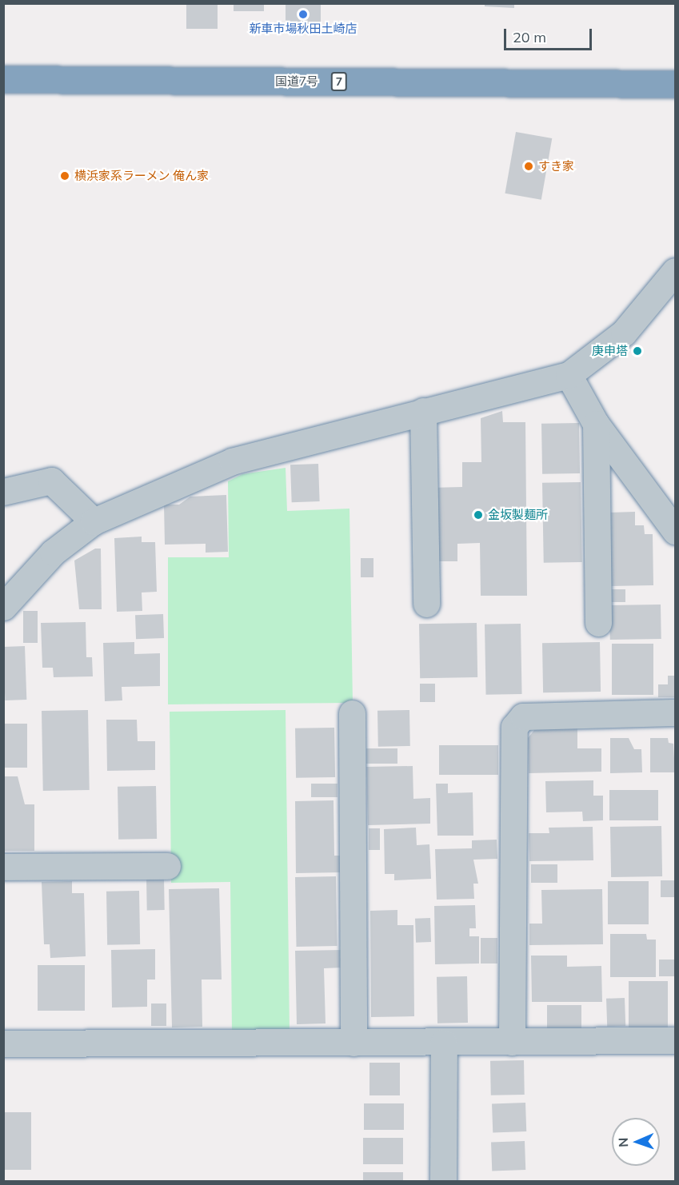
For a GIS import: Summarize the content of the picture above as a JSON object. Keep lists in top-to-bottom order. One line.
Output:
{"streets":{"highway":["国道7号","7"]},"places":["新車市場秋田土崎店","すき家","横浜家系ラーメン 俺ん家","庚申塔","金坂製麺所"],"scale_bar":"20 m","north":"left"}
